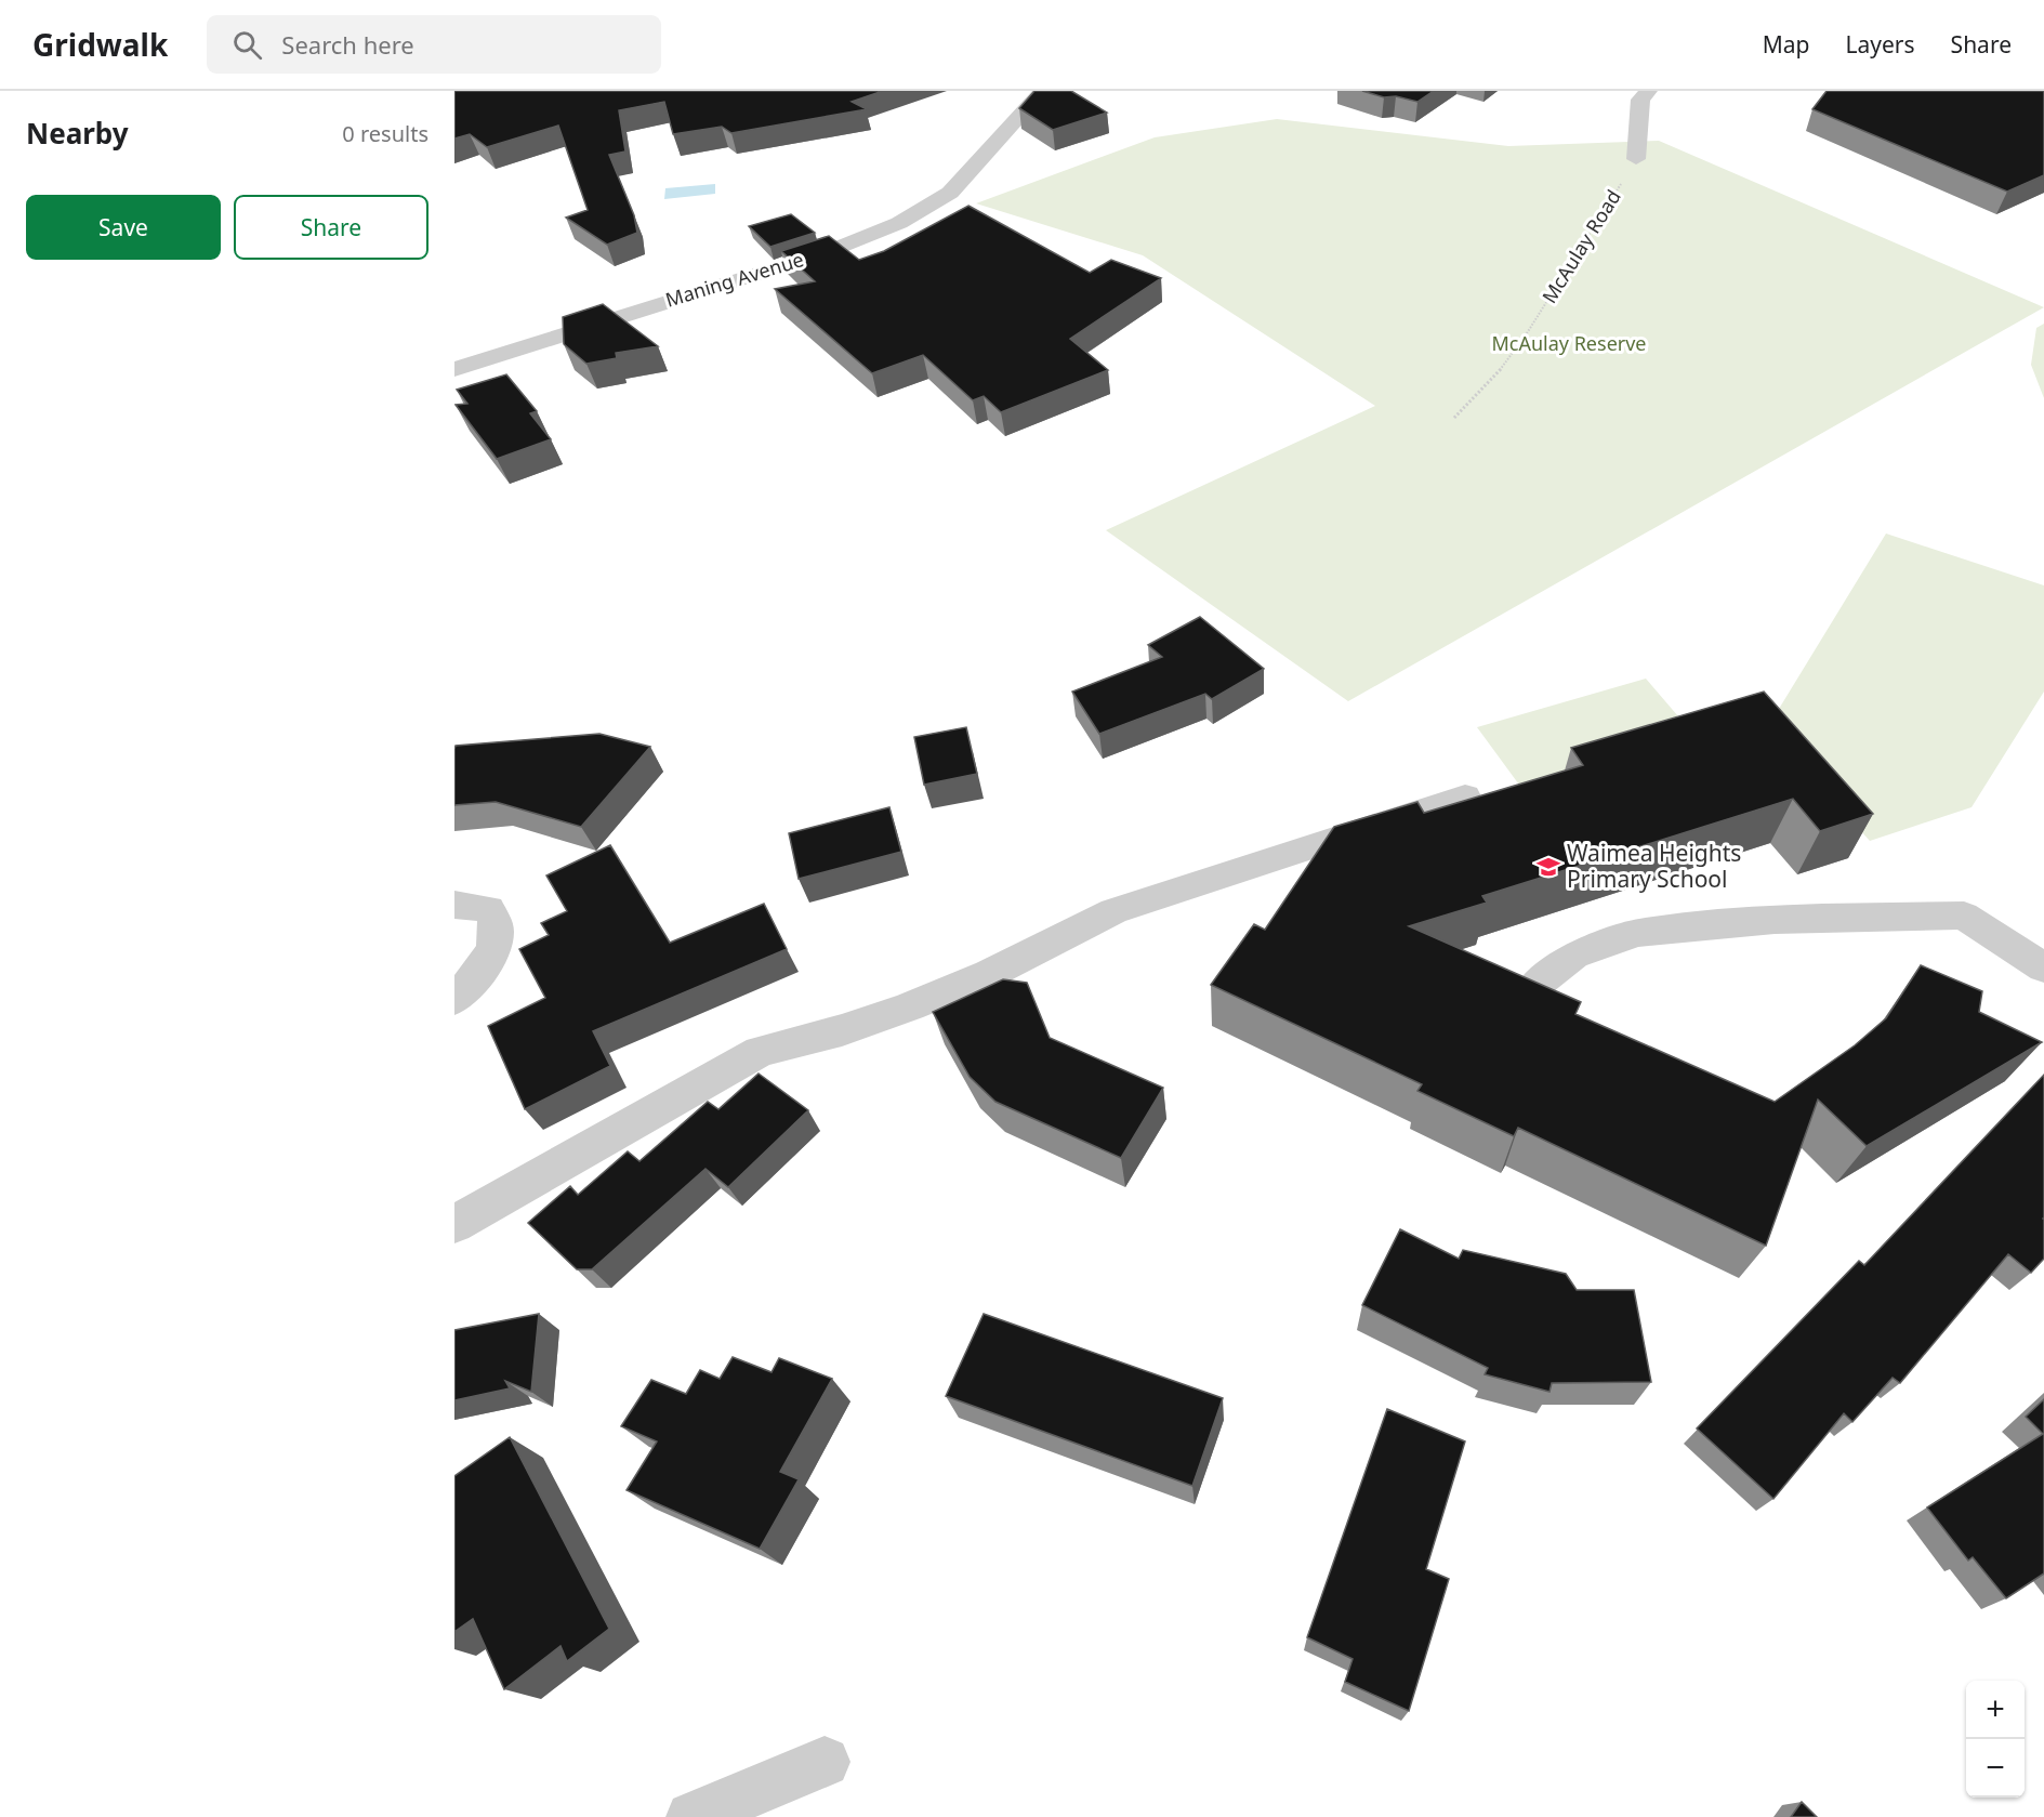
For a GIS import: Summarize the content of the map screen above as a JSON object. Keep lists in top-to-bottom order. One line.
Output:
{"streets":{"street":["Maning Avenue"],"path":["McAulay Road"]},"parks":["McAulay Reserve"],"places":{"school or university":["Waimea Heights Primary School"]},"page":{"header":"Gridwalk","search":"Search here","nav":["Map","Layers","Share"],"heading":["Nearby","0 results"],"buttons":["Save","Share"],"map_buttons":["+","−"]}}
